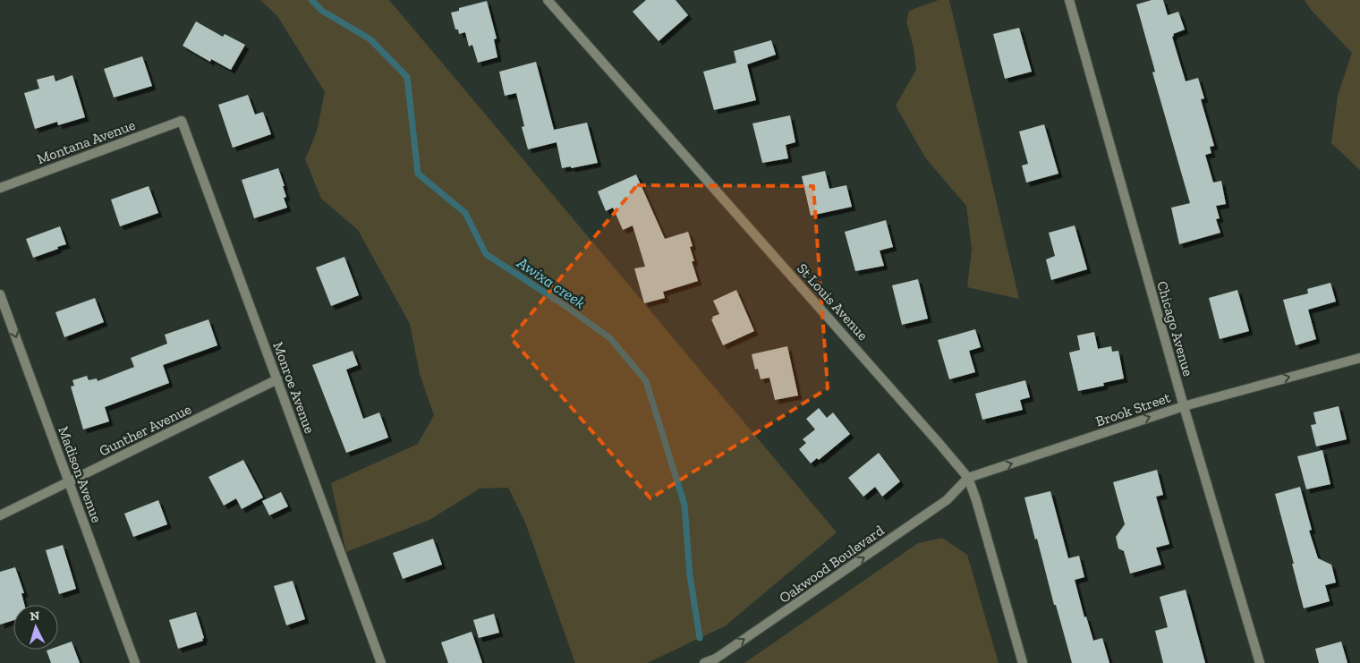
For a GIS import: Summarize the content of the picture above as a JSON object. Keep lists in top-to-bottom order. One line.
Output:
{"streets":{"street":["Montana Avenue","St Louis Avenue","Chicago Avenue","Monroe Avenue","Brook Street","Gunther Avenue","Madison Avenue","Oakwood Boulevard"]},"crossings":[["Montana Avenue","Monroe Avenue"],["St Louis Avenue","Brook Street"],["St Louis Avenue","Oakwood Boulevard"],["Chicago Avenue","Brook Street"],["Monroe Avenue","Gunther Avenue"],["Brook Street","Oakwood Boulevard"],["Gunther Avenue","Madison Avenue"]],"one_way":["Brook Street","Madison Avenue","Oakwood Boulevard"],"water":["Awixa creek"],"north":"top"}
